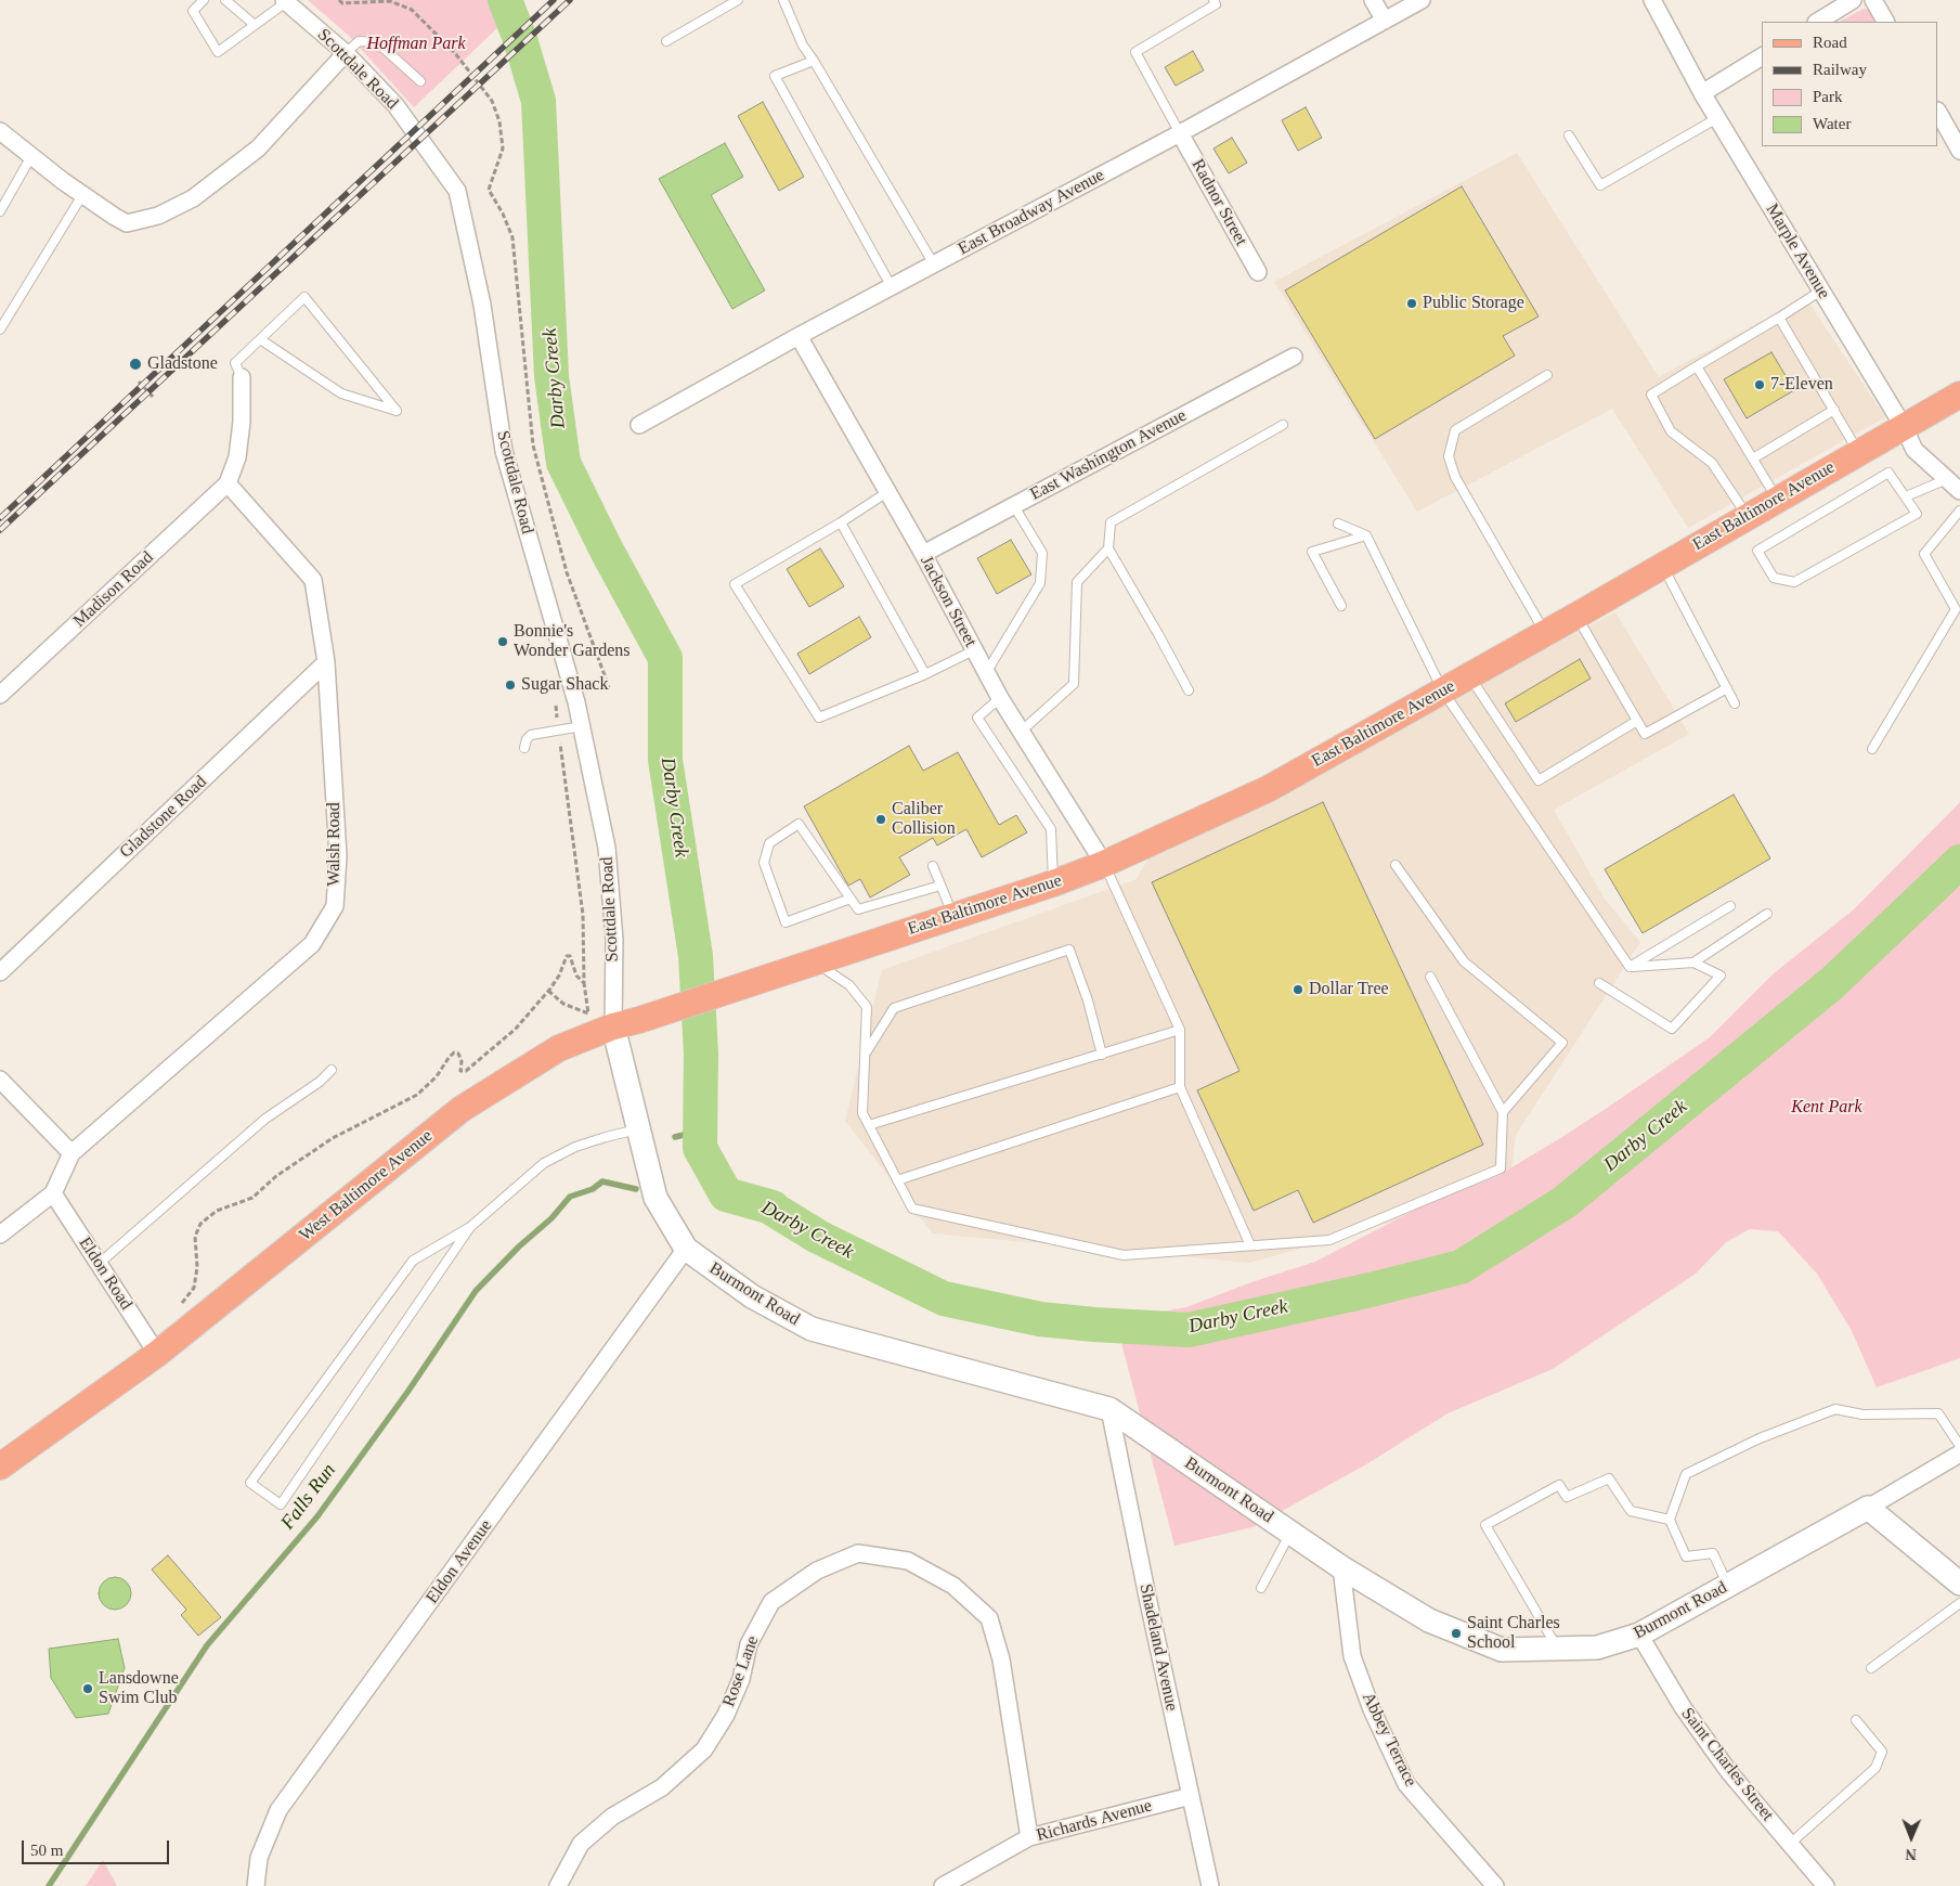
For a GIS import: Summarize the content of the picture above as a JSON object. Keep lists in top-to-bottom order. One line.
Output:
{"streets":{"main road":["East Baltimore Avenue","West Baltimore Avenue"],"street":["Scottdale Road","Radnor Street","East Broadway Avenue","Marple Avenue","East Washington Avenue","Madison Road","Jackson Street","Gladstone Road","Walsh Road","Eldon Road","Burmont Road","Eldon Avenue","Shadeland Avenue","Rose Lane","Abbey Terrace","Saint Charles Street","Richards Avenue"]},"crossings":[["Scottdale Road","West Baltimore Avenue"],["Scottdale Road","Burmont Road"],["Radnor Street","East Broadway Avenue"],["East Broadway Avenue","Jackson Street"],["Marple Avenue","East Baltimore Avenue"],["East Washington Avenue","Jackson Street"],["East Baltimore Avenue","Jackson Street"],["East Baltimore Avenue","West Baltimore Avenue"],["Madison Road","Walsh Road"],["Gladstone Road","Walsh Road"],["Walsh Road","Eldon Road"],["West Baltimore Avenue","Eldon Road"],["West Baltimore Avenue","Burmont Road"],["Burmont Road","Eldon Avenue"],["Burmont Road","Shadeland Avenue"],["Burmont Road","Abbey Terrace"],["Burmont Road","Saint Charles Street"],["Shadeland Avenue","Richards Avenue"],["Rose Lane","Richards Avenue"]],"water":["Darby Creek","Falls Run"],"parks":["Hoffman Park","Kent Park"],"places":["Public Storage","Gladstone","7-Eleven","Bonnie's Wonder Gardens","Sugar Shack","Caliber Collision","Dollar Tree","Saint Charles School","Lansdowne Swim Club"],"legend":["Road","Railway","Park","Water"],"scale_bar":"50 m","north":"bottom"}
